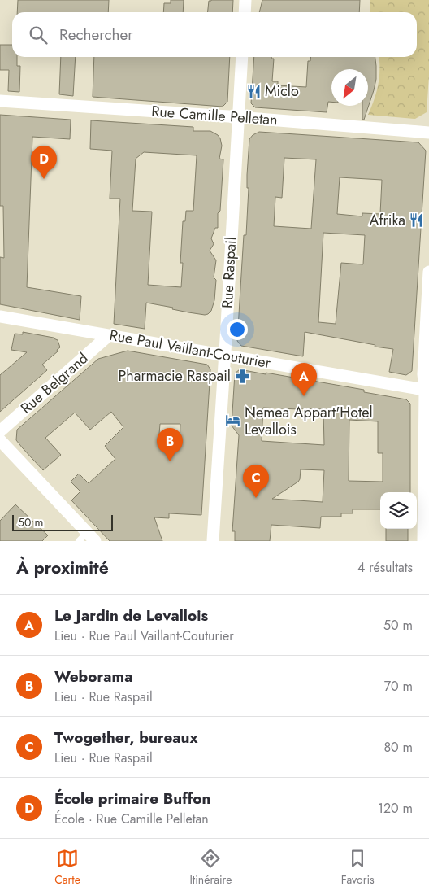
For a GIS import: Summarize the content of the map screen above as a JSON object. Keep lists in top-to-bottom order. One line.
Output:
{"streets":{"street":["Rue Camille Pelletan","Rue Raspail","Rue Paul Vaillant-Couturier","Rue Belgrand"]},"crossings":[["Rue Camille Pelletan","Rue Raspail"],["Rue Raspail","Rue Paul Vaillant-Couturier"],["Rue Paul Vaillant-Couturier","Rue Belgrand"]],"places":{"restaurant":["Miclo","Afrika"],"pharmacy":["Pharmacie Raspail"],"hotel":["Nemea Appart'Hotel Levallois"]},"scale_bar":"50 m","north":"bottom left","page":{"search":"Rechercher","pins":["D","A","B","C"],"scale":"50 m","heading":["À proximité","4 résultats"],"list":[{"mark":"A","name":"Le Jardin de Levallois","note":"Lieu · Rue Paul Vaillant-Couturier","value":"50 m"},{"mark":"B","name":"Weborama","note":"Lieu · Rue Raspail","value":"70 m"},{"mark":"C","name":"Twogether, bureaux","note":"Lieu · Rue Raspail","value":"80 m"},{"mark":"D","name":"École primaire Buffon","note":"École · Rue Camille Pelletan","value":"120 m"}],"nav":["Carte","Itinéraire","Favoris"]}}
